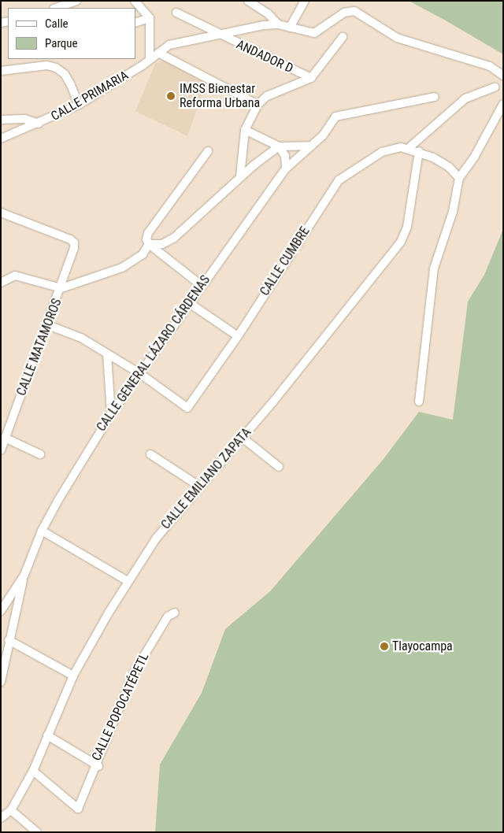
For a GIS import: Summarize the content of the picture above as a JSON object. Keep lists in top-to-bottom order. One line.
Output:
{"streets":{"street":["ANDADOR D","CALLE PRIMARIA","CALLE CUMBRE","CALLE MATAMOROS","CALLE GENERAL LÁZARO CÁRDENAS","CALLE EMILIANO ZAPATA","CALLE POPOCATÉPETL"]},"crossings":[["ANDADOR D","CALLE PRIMARIA"],["CALLE CUMBRE","CALLE GENERAL LÁZARO CÁRDENAS"],["CALLE CUMBRE","CALLE EMILIANO ZAPATA"],["CALLE EMILIANO ZAPATA","CALLE POPOCATÉPETL"]],"places":["IMSS Bienestar Reforma Urbana","Tlayocampa"],"legend":["Calle","Parque"]}
